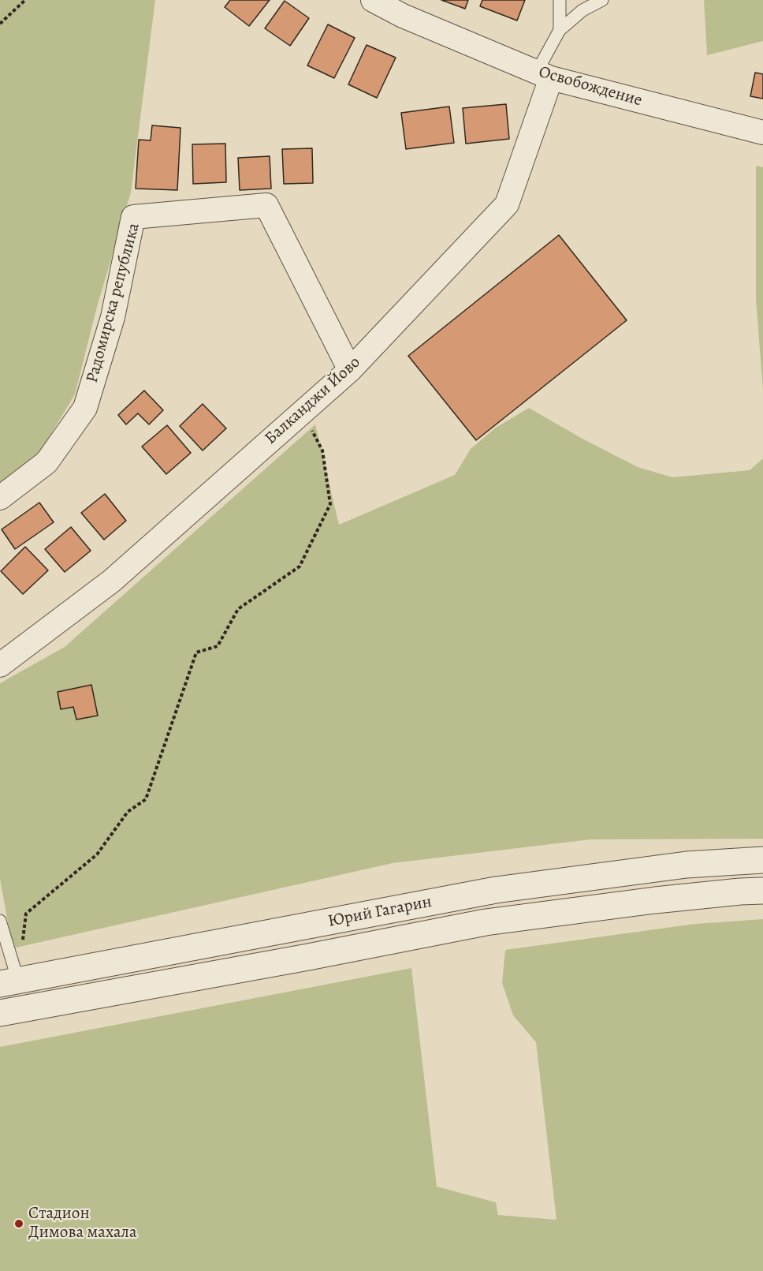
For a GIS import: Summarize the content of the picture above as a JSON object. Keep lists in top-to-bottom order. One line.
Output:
{"streets":{"street":["Освобождение","Радомирска република","Балканджи Йово","Юрий Гагарин"]},"crossings":[["Освобождение","Балканджи Йово"],["Радомирска република","Балканджи Йово"]],"places":["Стадион Димова махала"]}
